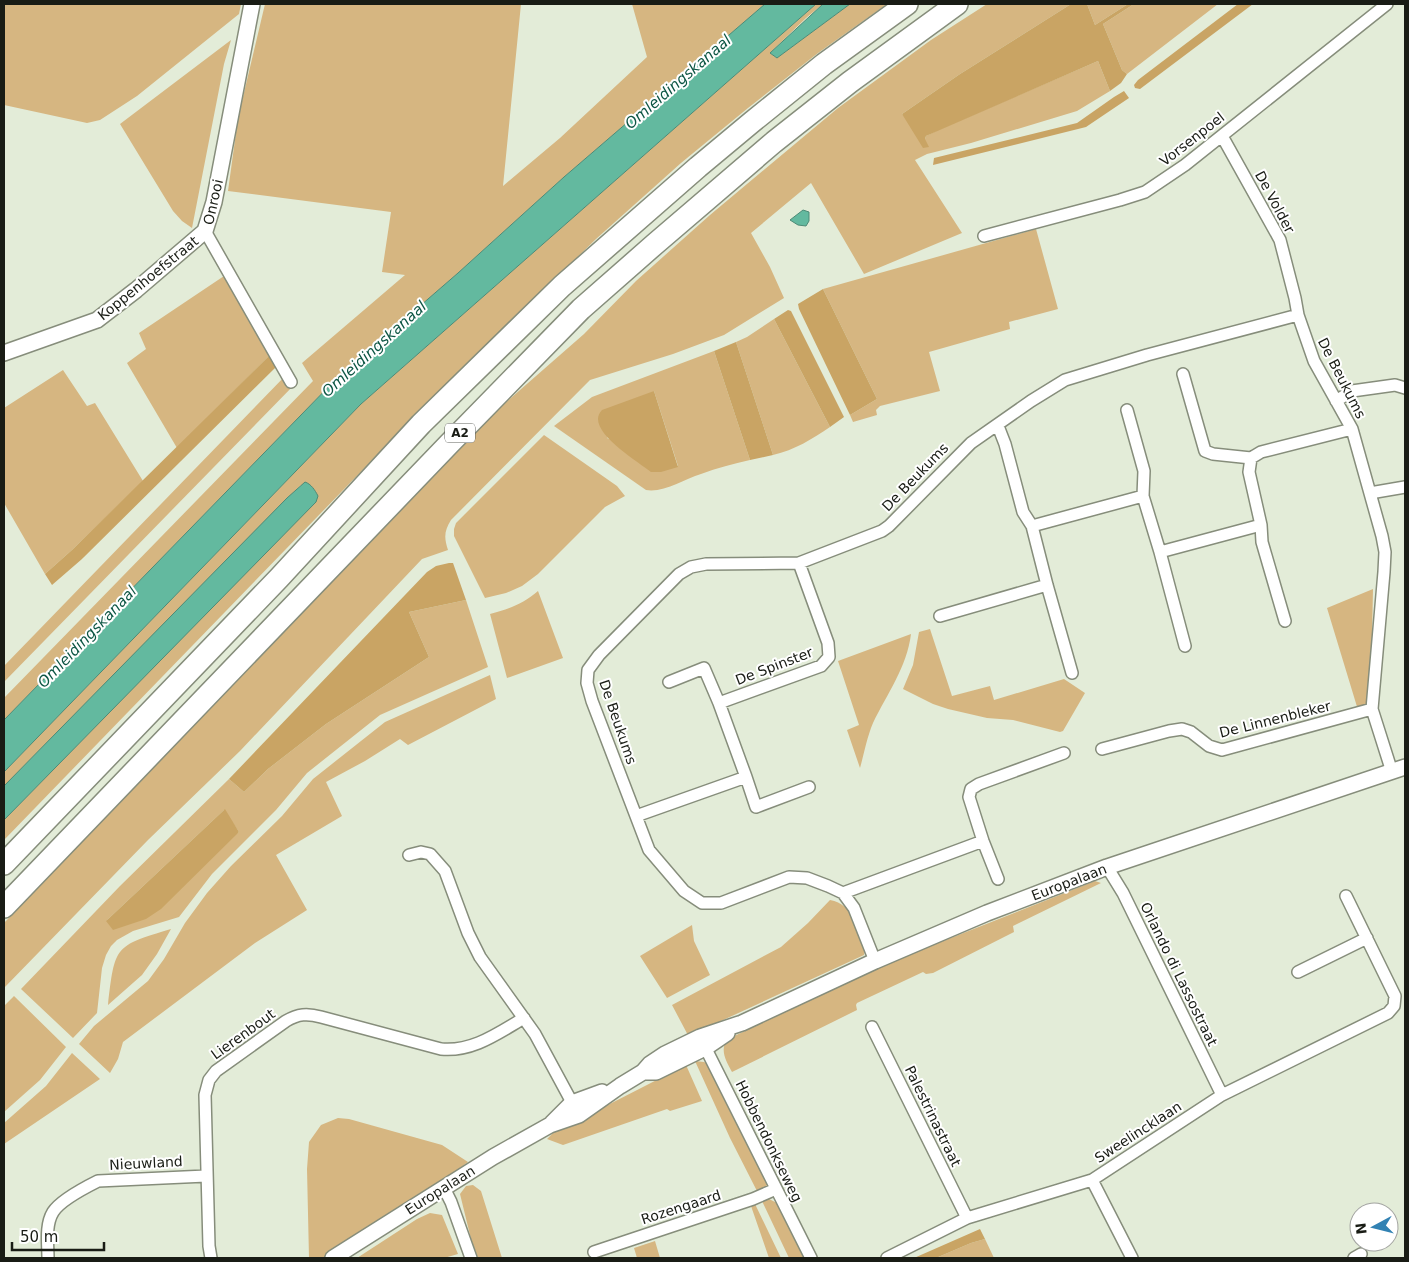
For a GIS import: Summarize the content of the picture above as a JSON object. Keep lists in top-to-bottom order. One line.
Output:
{"streets":{"highway":["A2"],"street":["Vorsenpoel","Onrooi","De Volder","Koppenhoefstraat","De Beukums","De Spinster","De Linnenbleker","Europalaan","Orlando di Lassostraat","Lierenbout","Palestrinastraat","Sweelincklaan","Hobbendonkseweg","Nieuwland","Rozengaard"]},"crossings":[["Vorsenpoel","De Volder"],["Onrooi","Koppenhoefstraat"],["De Volder","De Beukums"],["De Beukums","De Spinster"],["De Beukums","De Linnenbleker"],["De Beukums","Europalaan"],["Europalaan","Orlando di Lassostraat"],["Europalaan","Hobbendonkseweg"],["Orlando di Lassostraat","Sweelincklaan"],["Lierenbout","Nieuwland"],["Palestrinastraat","Sweelincklaan"],["Hobbendonkseweg","Rozengaard"]],"water":["Omleidingskanaal"],"scale_bar":"50 m","north":"left"}
